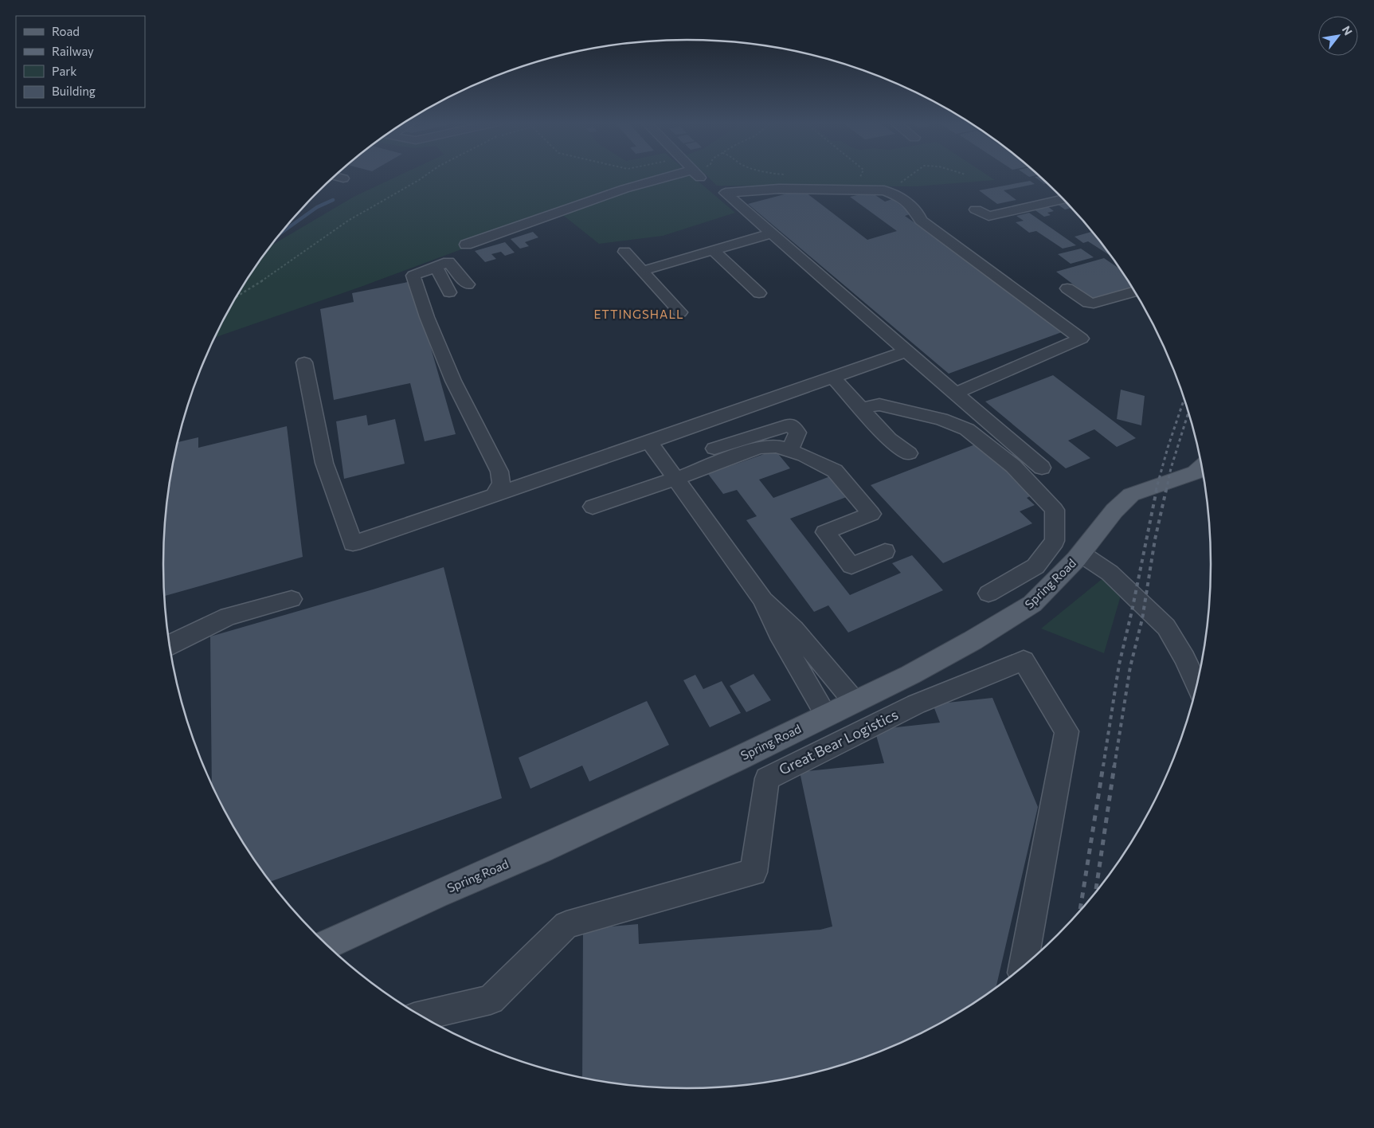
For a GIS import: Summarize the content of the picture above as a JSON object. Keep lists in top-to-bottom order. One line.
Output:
{"streets":{"main road":["Spring Road"],"street":["Great Bear Logistics"]},"districts":["ETTINGSHALL"],"legend":["Road","Railway","Park","Building"],"north":"top right"}
